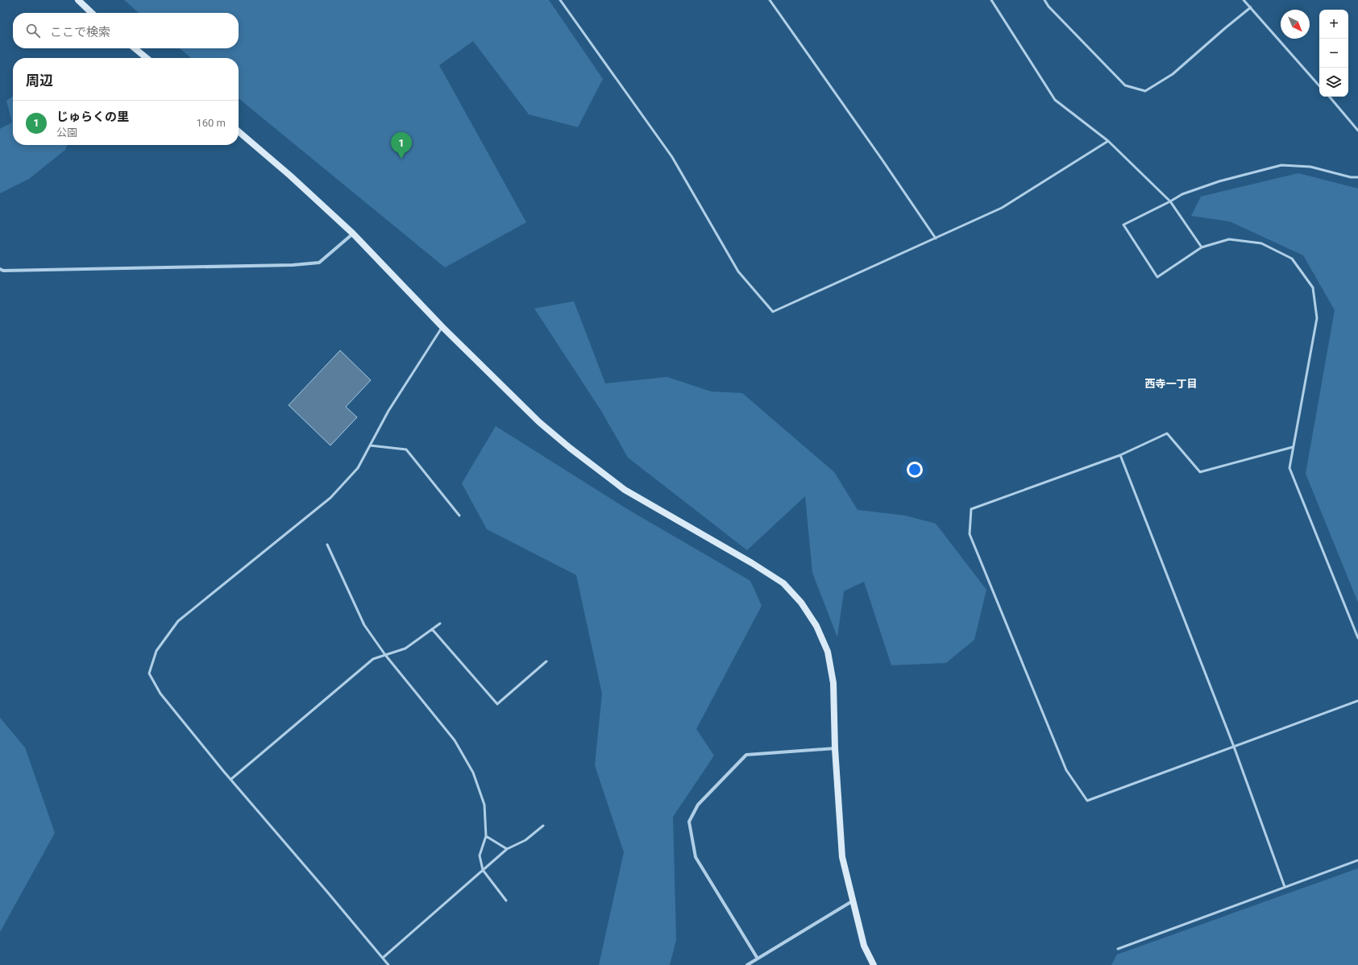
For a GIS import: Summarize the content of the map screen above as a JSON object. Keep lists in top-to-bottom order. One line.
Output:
{"districts":["西寺一丁目"],"north":"bottom right","page":{"map_buttons":["+","−"],"search":"ここで検索","heading":"周辺","list":[{"mark":"1","name":"じゅらくの里","note":"公園","value":"160 m"}],"pins":"1"}}
